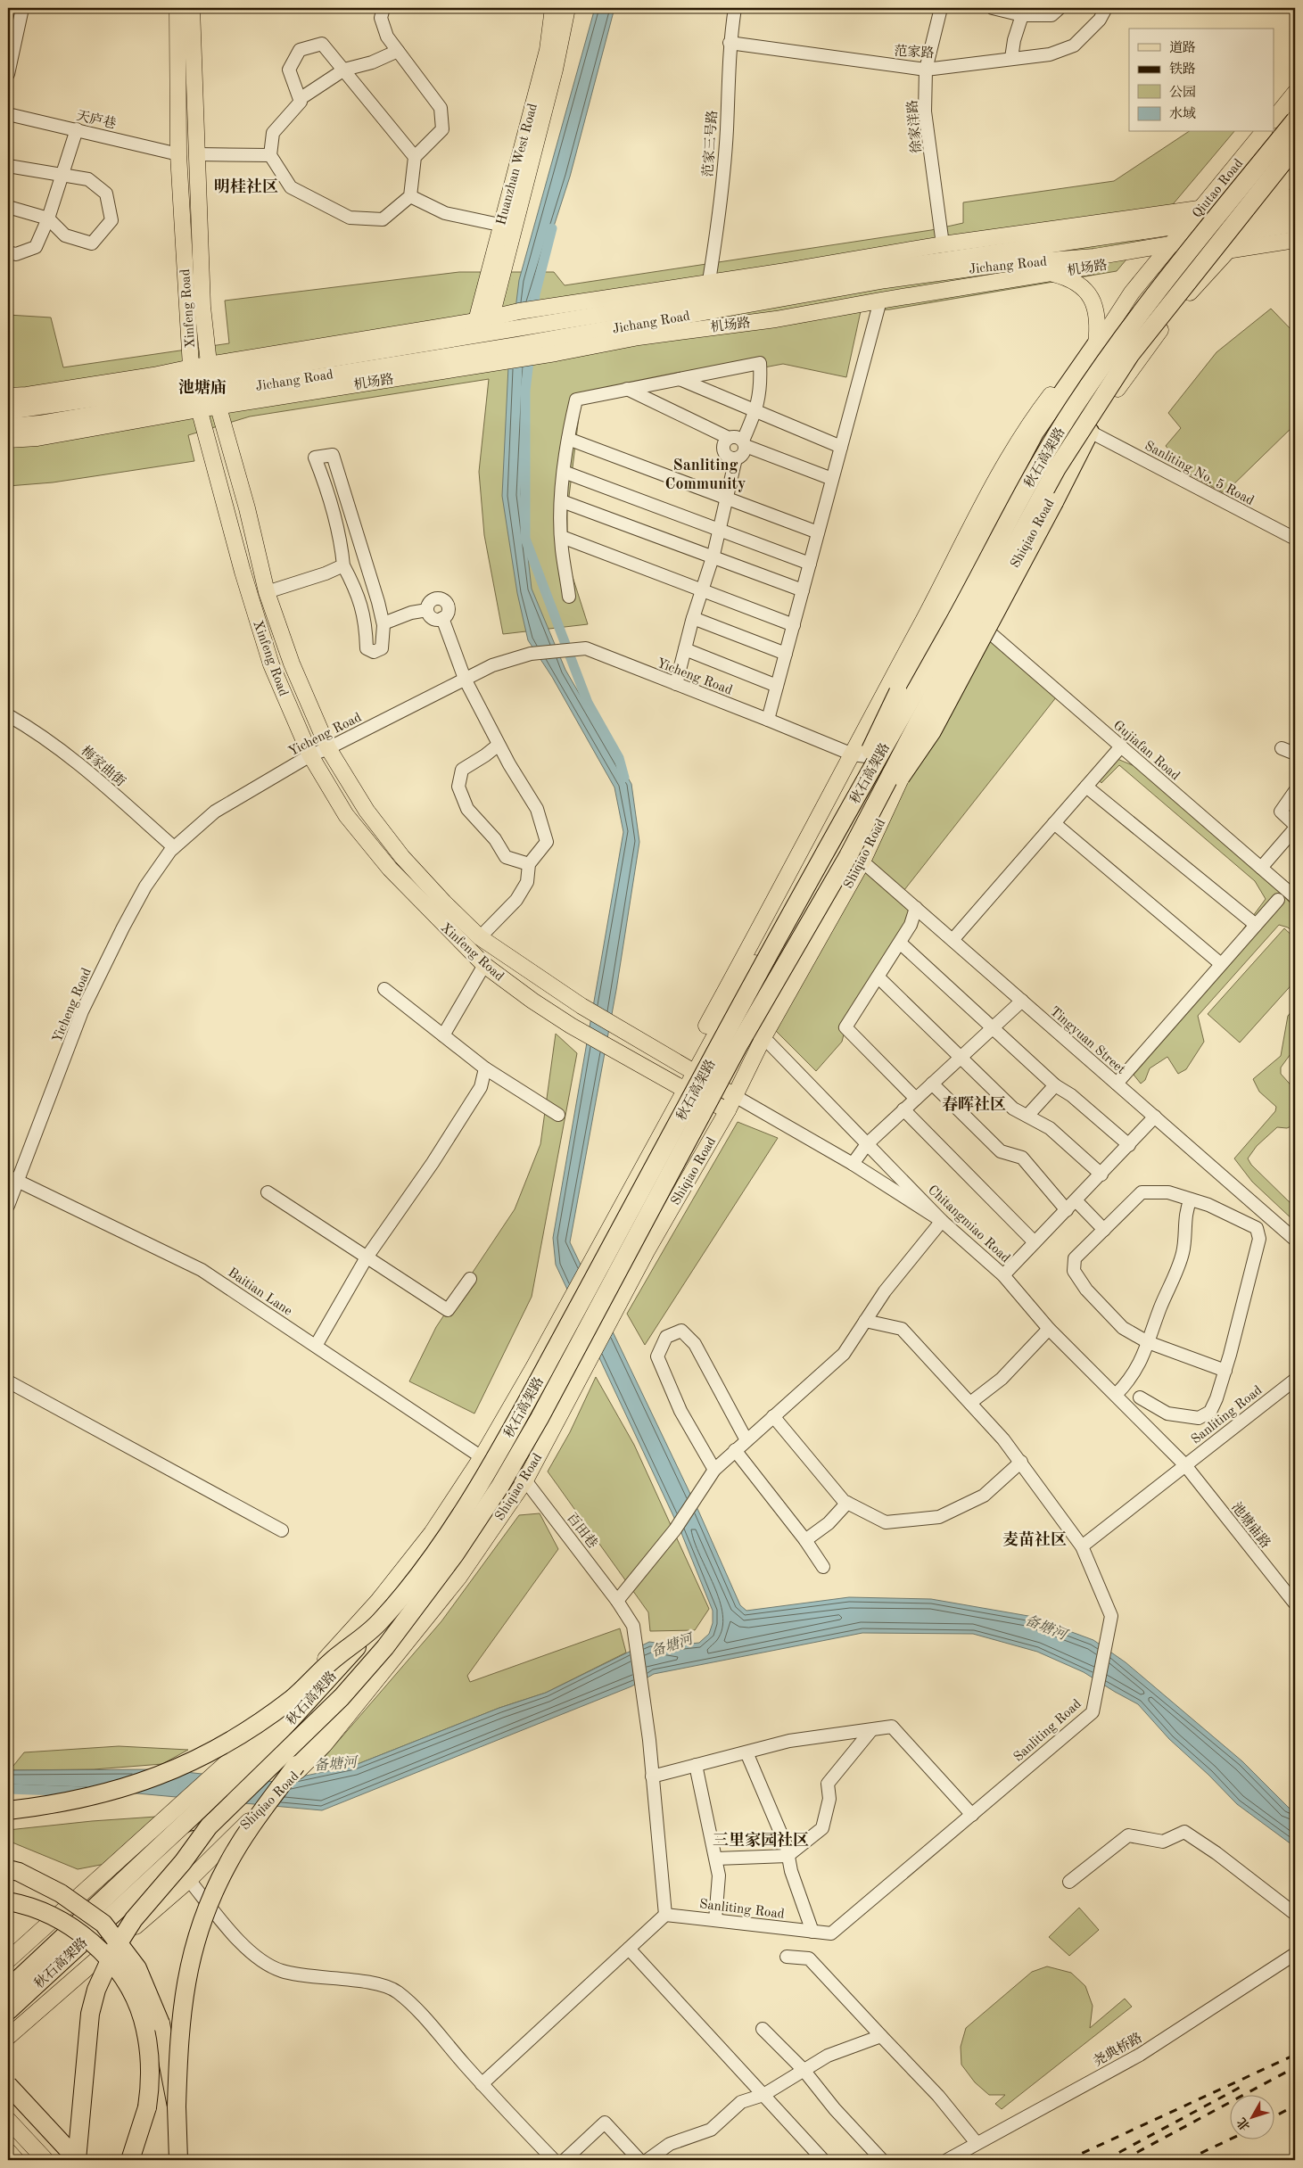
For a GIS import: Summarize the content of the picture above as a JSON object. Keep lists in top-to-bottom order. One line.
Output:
{"streets":{"highway":["秋石高架路"],"main road":["Huanzhan West Road","Qiutao Road","Jichang Road","机场路","Xinfeng Road","Shiqiao Road"],"street":["范家路","天庐巷","徐家洋路","范家三号路","Sanliting No. 5 Road","Yicheng Road","Gujiafan Road","梅家曲街","Tingyuan Street","Chitangmiao Road","Baitian Lane","Sanliting Road","池塘庙路","百田巷","尧典桥路"]},"crossings":[["范家路","徐家洋路"],["范家路","范家三号路"],["天庐巷","Xinfeng Road"],["Qiutao Road","Jichang Road"],["Jichang Road","机场路"],["Jichang Road","Xinfeng Road"],["Jichang Road","Shiqiao Road"],["机场路","Shiqiao Road"],["Xinfeng Road","Shiqiao Road"],["Xinfeng Road","Yicheng Road"],["秋石高架路","Shiqiao Road"],["秋石高架路","Tingyuan Street"],["Sanliting No. 5 Road","Shiqiao Road"],["Shiqiao Road","Gujiafan Road"],["Shiqiao Road","Tingyuan Street"],["Shiqiao Road","Chitangmiao Road"],["Shiqiao Road","百田巷"],["Yicheng Road","梅家曲街"],["Yicheng Road","Baitian Lane"],["Chitangmiao Road","Sanliting Road"],["Chitangmiao Road","池塘庙路"],["Baitian Lane","百田巷"],["Sanliting Road","池塘庙路"]],"districts":["明桂社区","池塘庙","Sanliting Community","春晖社区","麦苗社区","三里家园社区"],"water":["备塘河"],"legend":["道路","铁路","公园","水域"],"north":"bottom left"}
